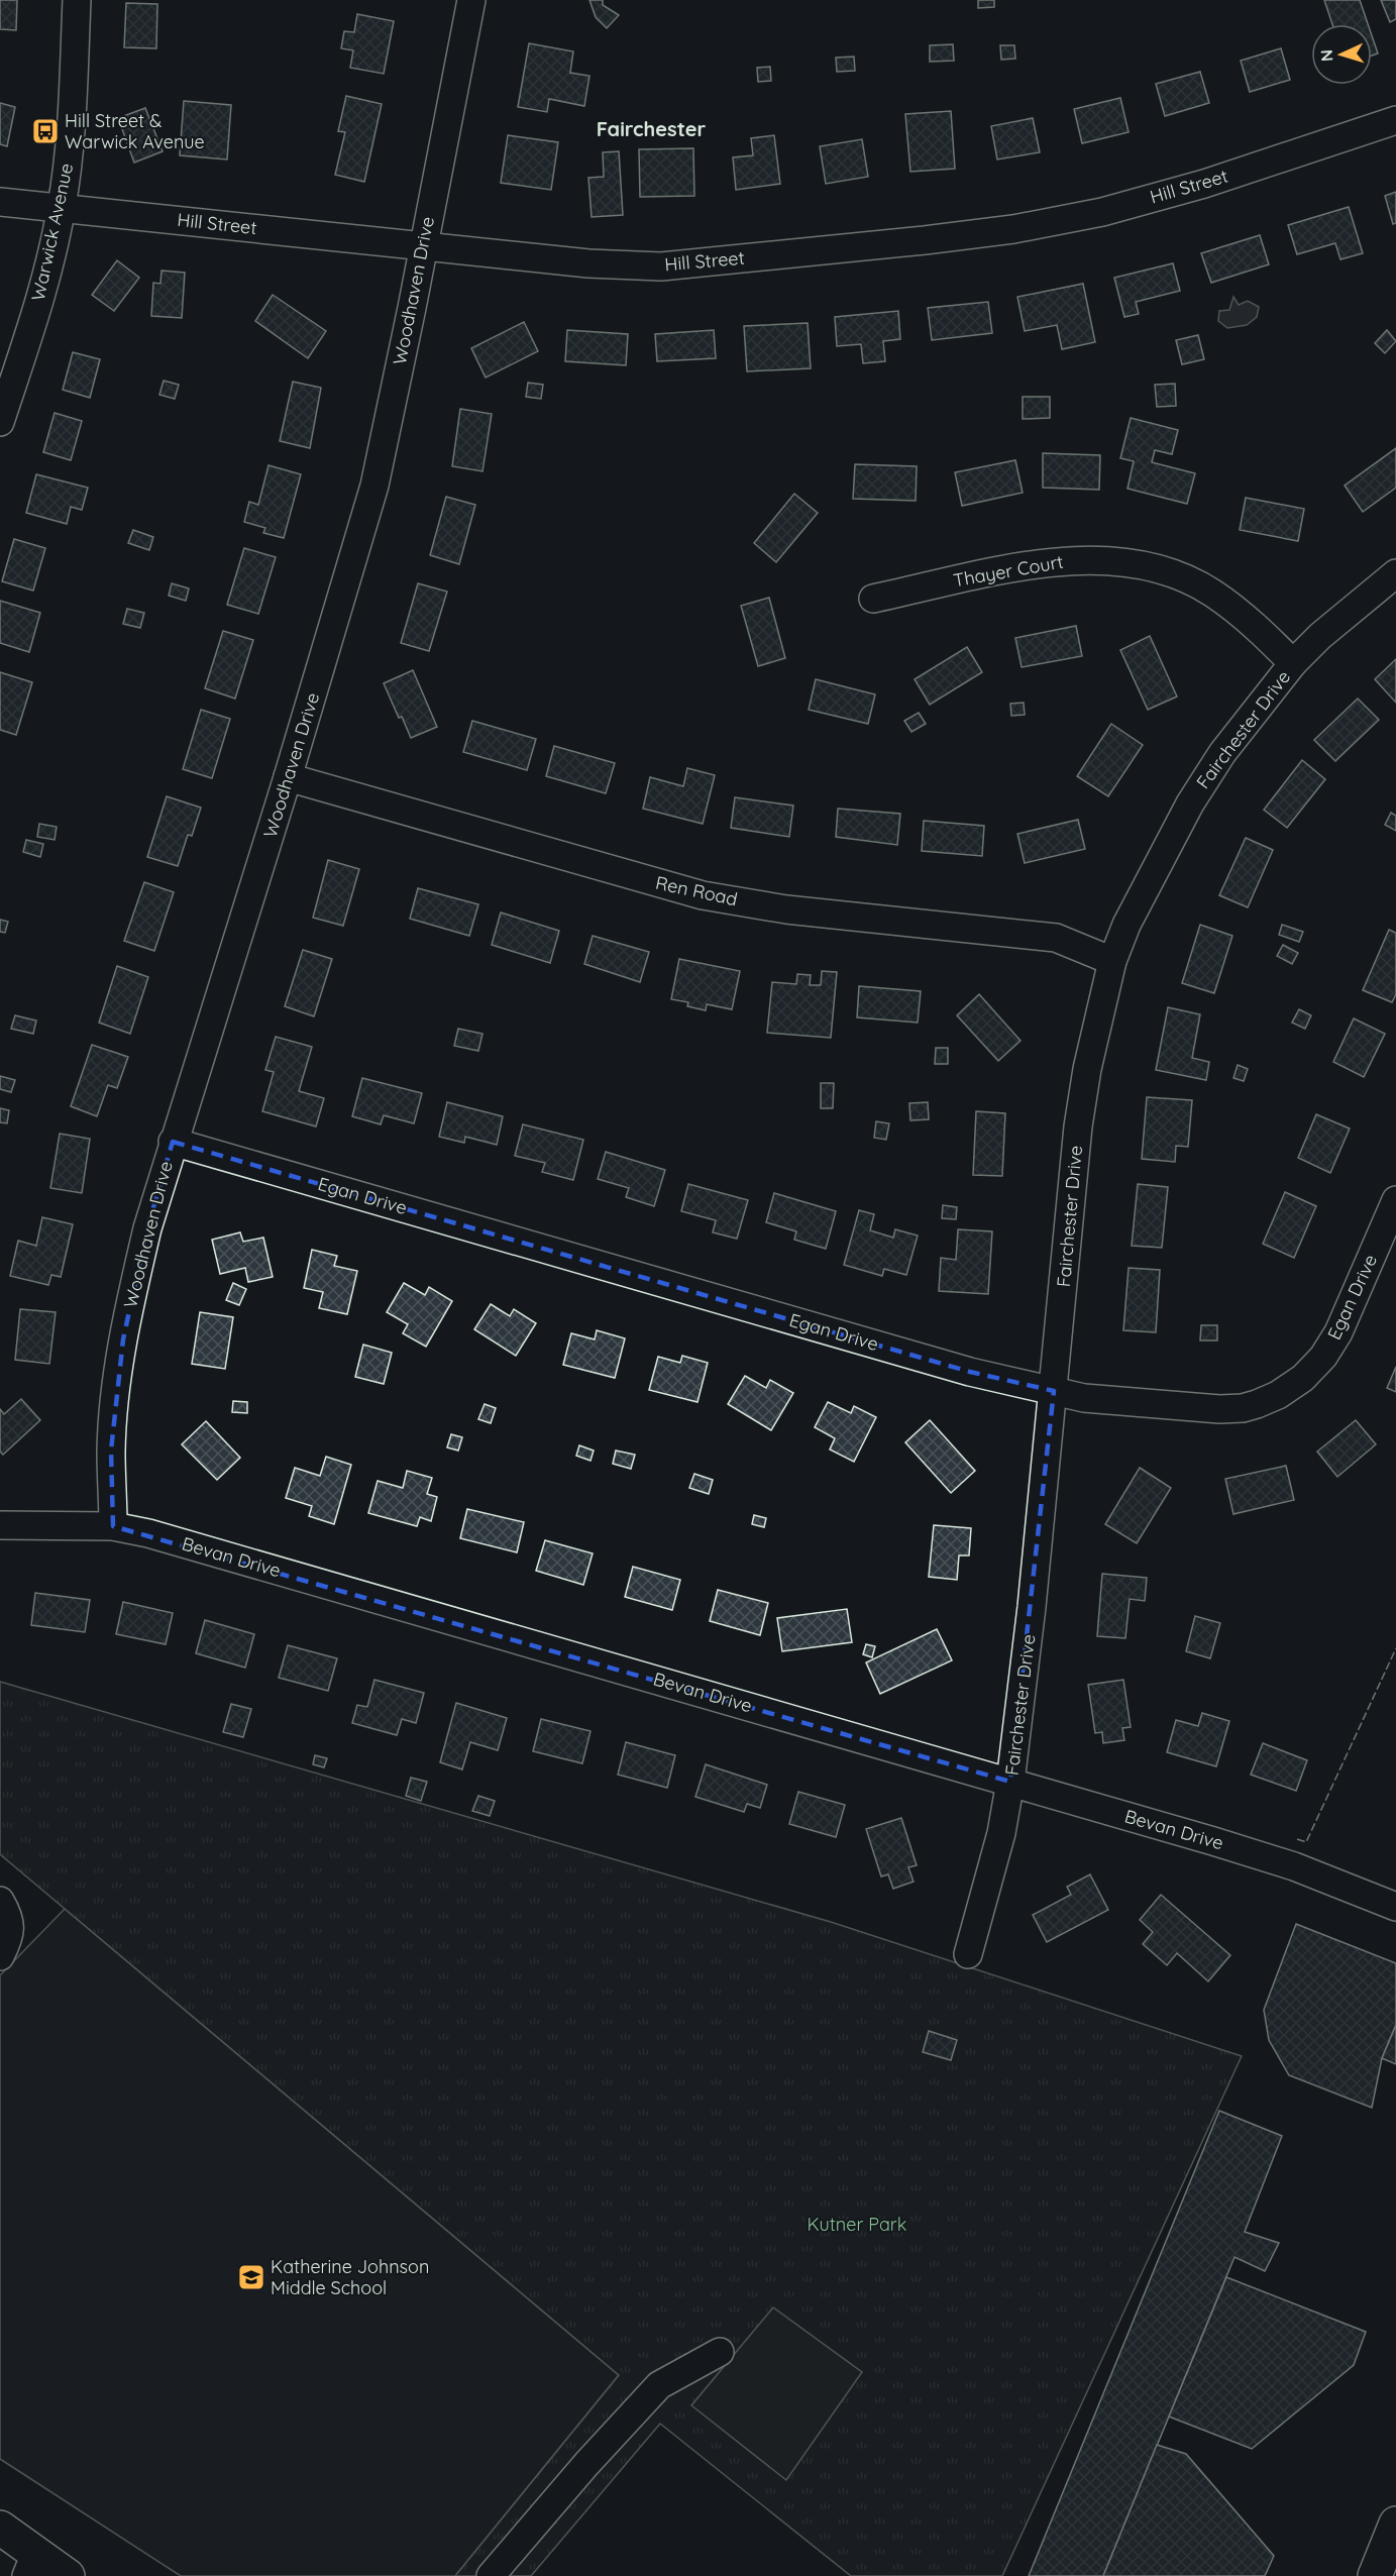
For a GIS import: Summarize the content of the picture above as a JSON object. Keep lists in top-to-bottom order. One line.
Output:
{"streets":{"street":["Hill Street","Warwick Avenue","Woodhaven Drive","Thayer Court","Fairchester Drive","Ren Road","Egan Drive","Bevan Drive"]},"crossings":[["Hill Street","Warwick Avenue"],["Hill Street","Woodhaven Drive"],["Woodhaven Drive","Ren Road"],["Woodhaven Drive","Egan Drive"],["Woodhaven Drive","Bevan Drive"],["Thayer Court","Fairchester Drive"],["Fairchester Drive","Ren Road"],["Fairchester Drive","Egan Drive"],["Fairchester Drive","Bevan Drive"]],"districts":["Fairchester"],"parks":["Kutner Park"],"places":{"bus stop":["Hill Street & Warwick Avenue"],"school or university":["Katherine Johnson Middle School"]},"north":"left"}
